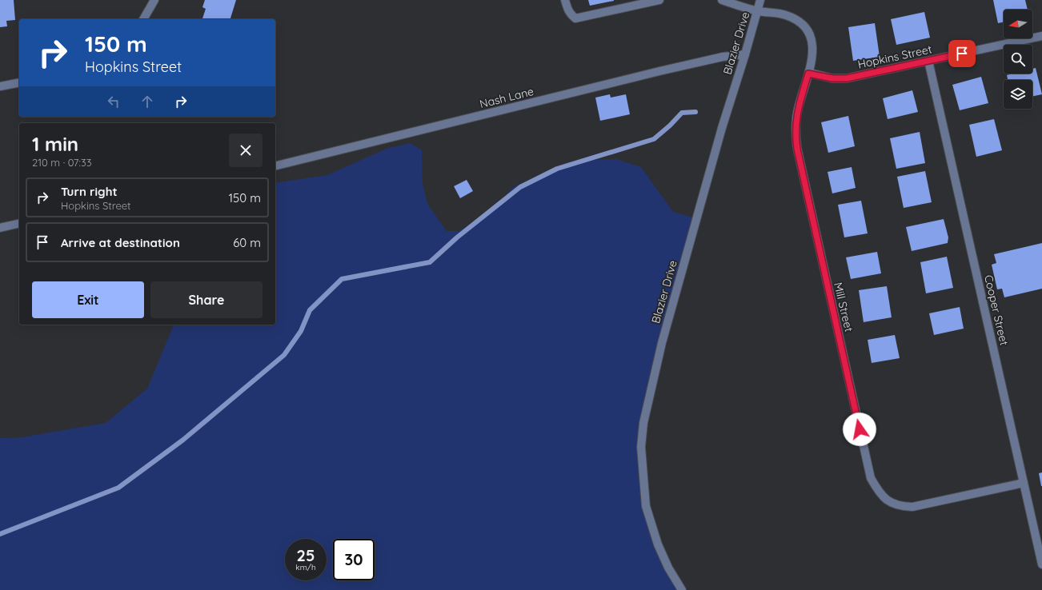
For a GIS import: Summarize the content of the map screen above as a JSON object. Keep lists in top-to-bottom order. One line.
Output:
{"streets":{"street":["Blazier Drive","Hopkins Street","Nash Lane","Mill Street","Cooper Street"]},"crossings":[["Blazier Drive","Nash Lane"],["Blazier Drive","Mill Street"],["Hopkins Street","Mill Street"],["Hopkins Street","Cooper Street"],["Mill Street","Cooper Street"]],"north":"left","page":{"turn":["150 m","Hopkins Street"],"heading":["1 min","210 m · 07:33"],"list":[{"name":"Turn right","note":"Hopkins Street","value":"150 m"},{"name":"Arrive at destination","value":"60 m"}],"buttons":["Exit","Share"],"speed":"25 km/h","limit":"30"}}
